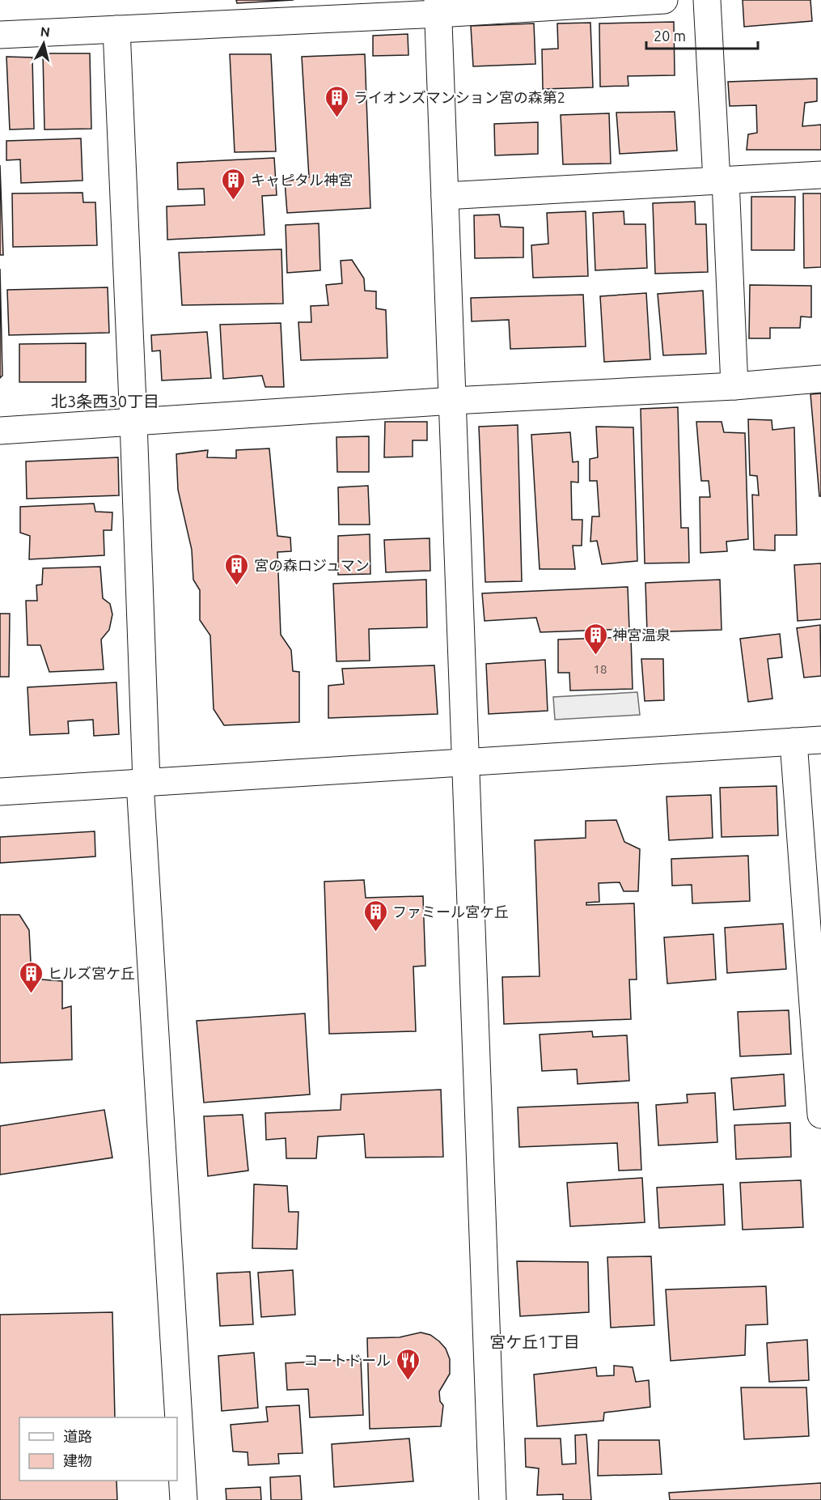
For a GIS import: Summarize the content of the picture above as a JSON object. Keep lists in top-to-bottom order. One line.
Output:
{"districts":["北3条西30丁目","宮ケ丘1丁目"],"places":{"building":["ライオンズマンション宮の森第2","キャピタル神宮","宮の森ロジュマン","神宮温泉","ファミール宮ケ丘","ヒルズ宮ケ丘"],"restaurant":["コートドール"]},"house_numbers":["18"],"legend":["道路","建物"],"scale_bar":"20 m","north":"top"}
